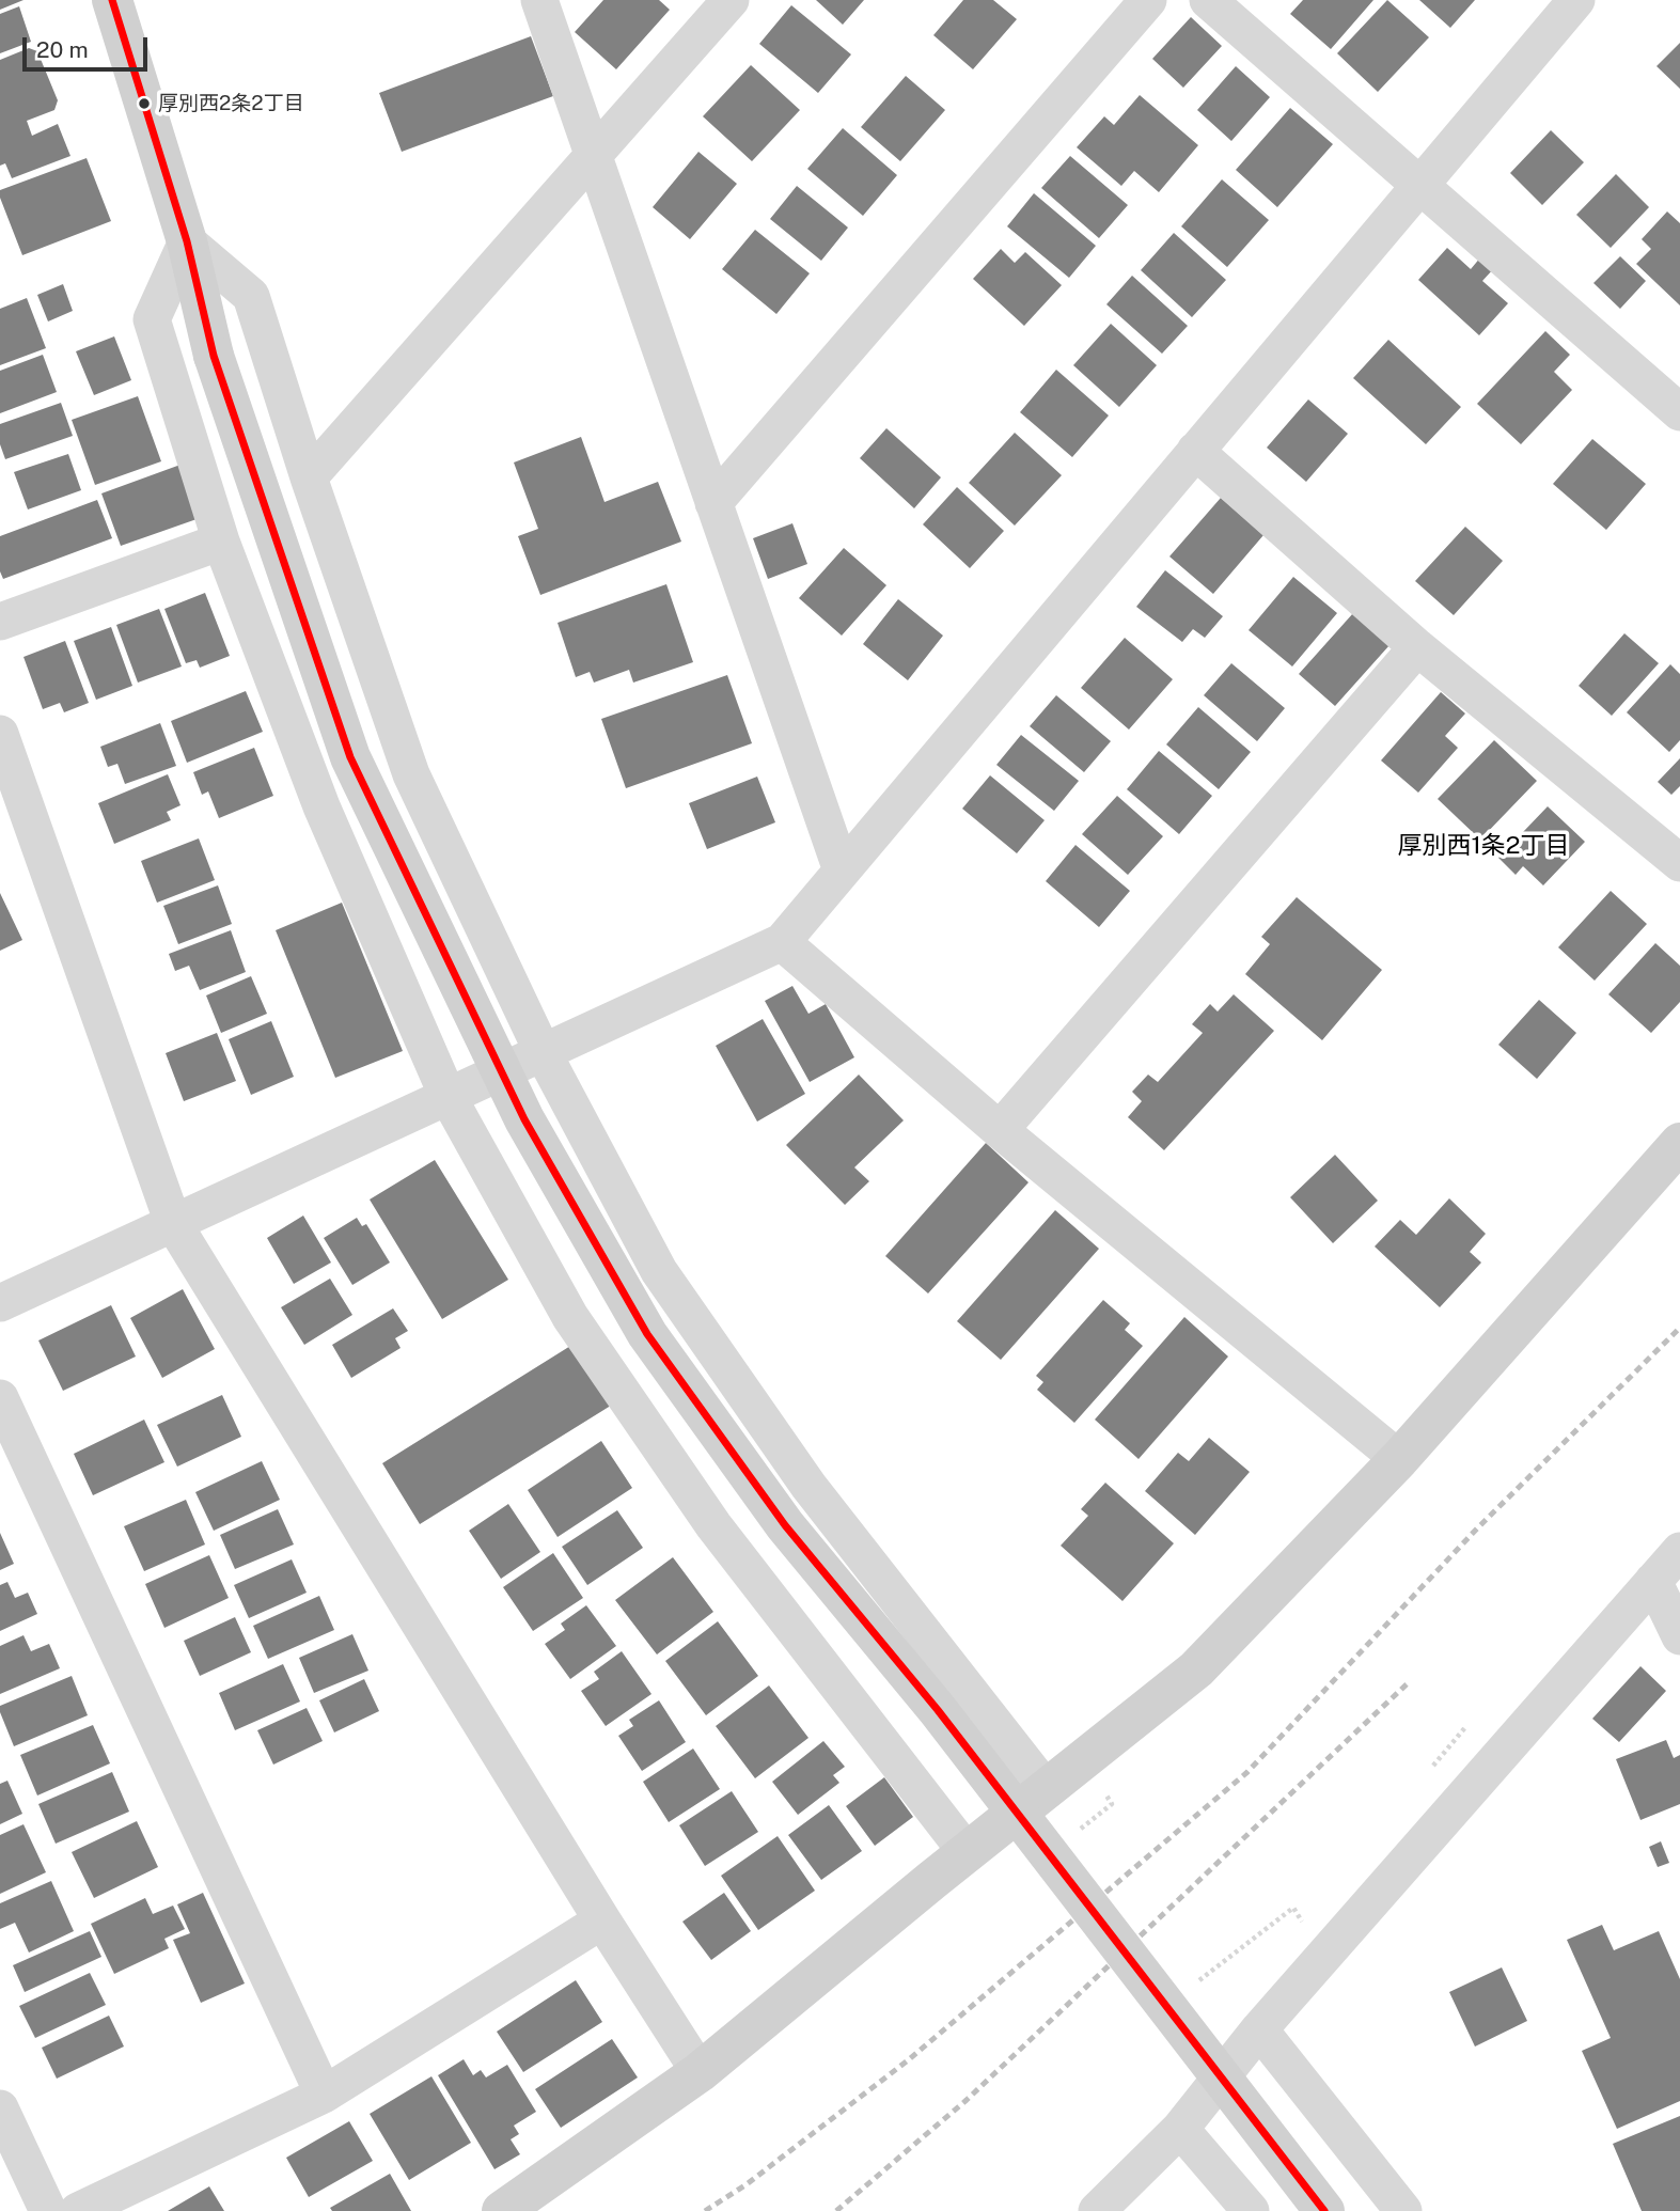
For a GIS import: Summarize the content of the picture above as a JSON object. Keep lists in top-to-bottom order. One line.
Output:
{"districts":["厚別西1条2丁目"],"places":["厚別西2条2丁目"],"scale_bar":"20 m"}
